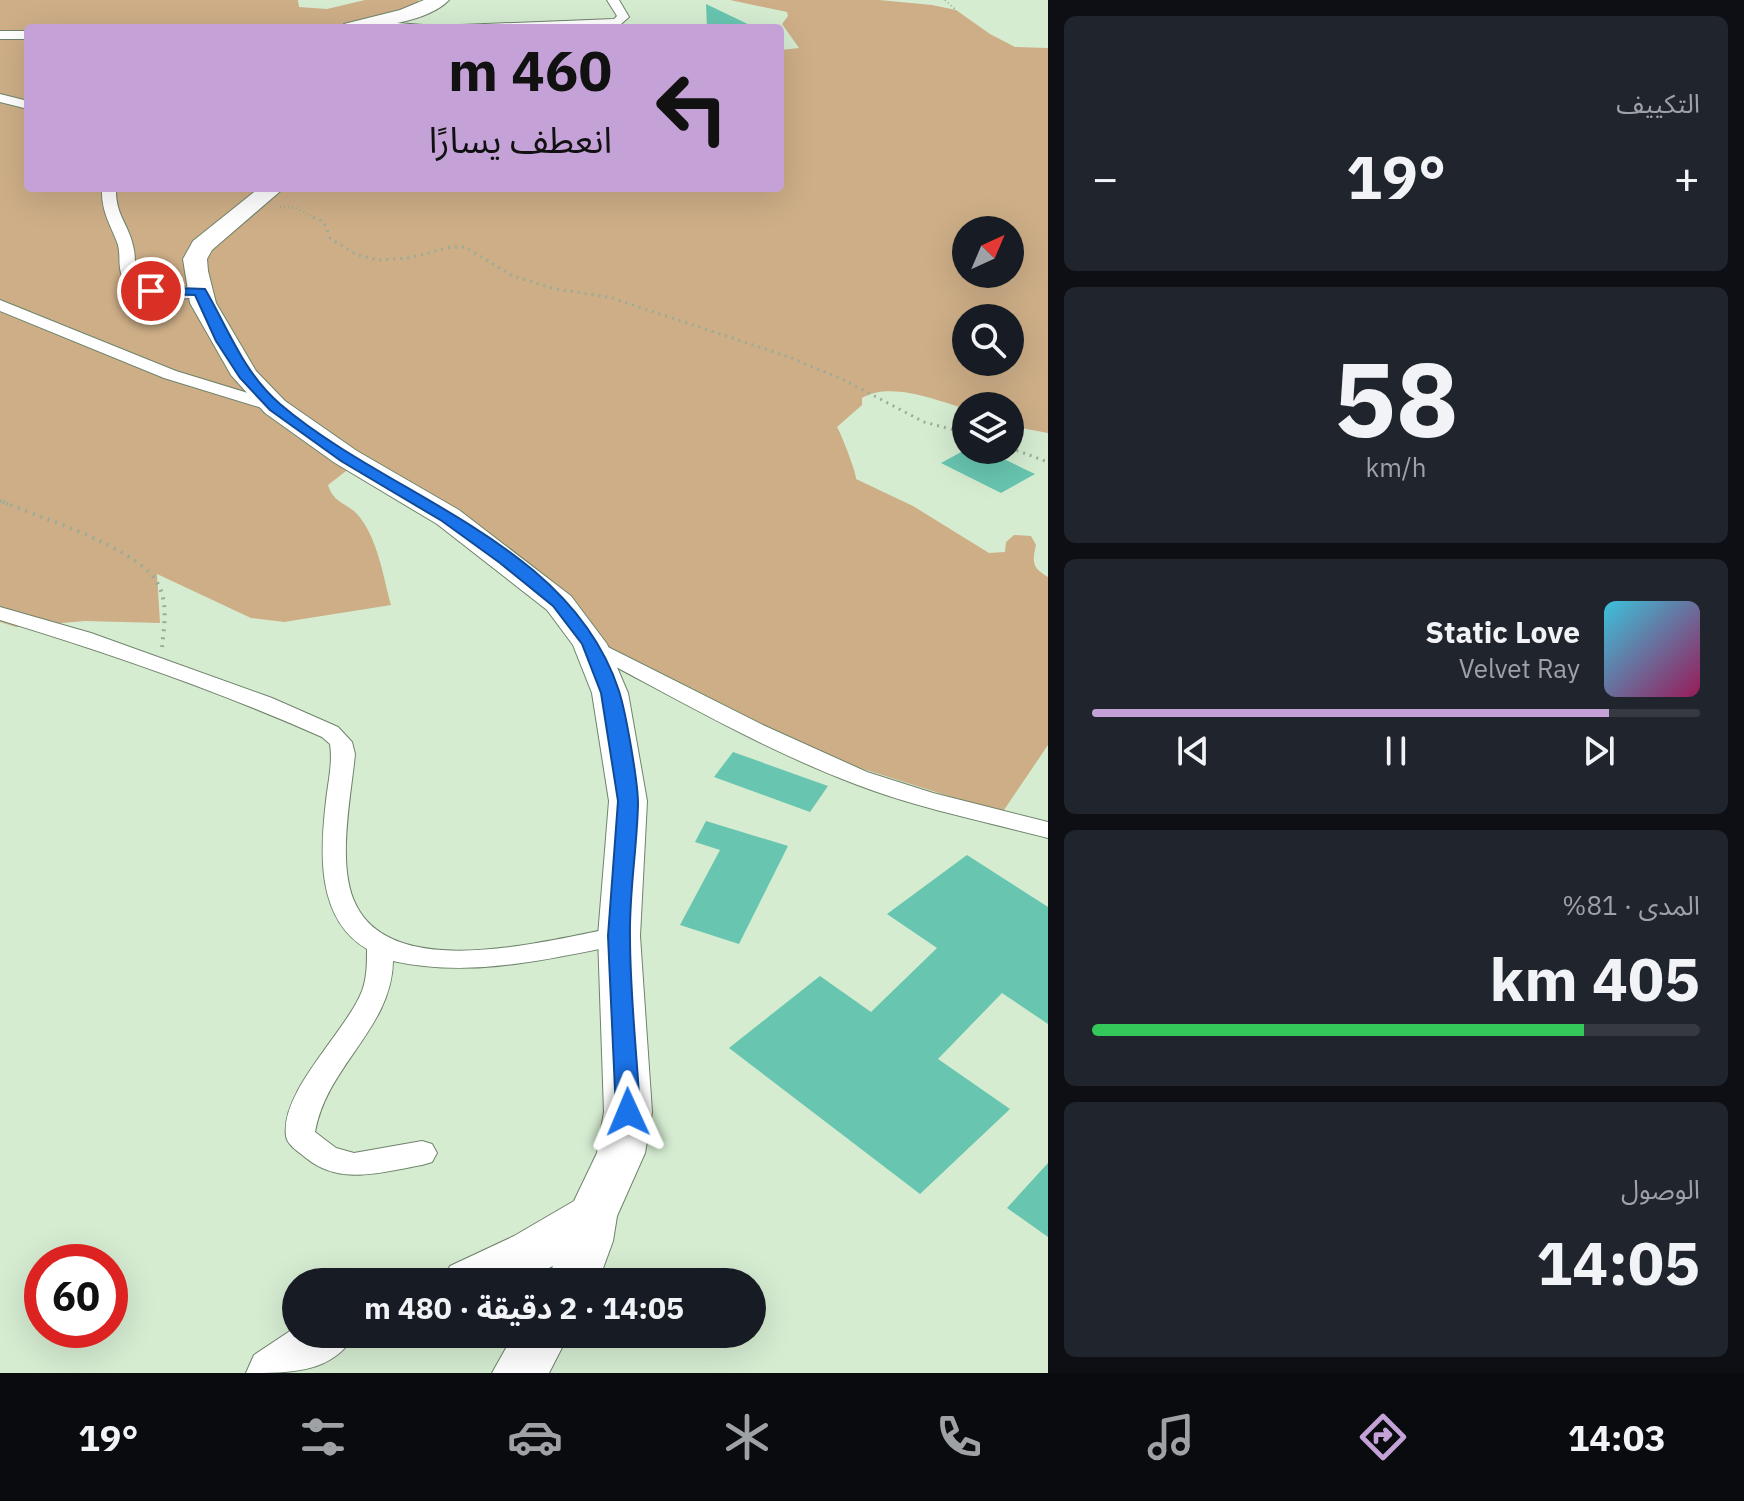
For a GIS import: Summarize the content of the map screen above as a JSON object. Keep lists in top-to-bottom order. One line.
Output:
{"north":"top right","page":{"tile":["التكييف",["58","km/h"],["المدى · 81%","405 km"],["الوصول","14:05"]],"turn":["460 m","انعطف يسارًا"],"heat":["−","19°","+"],"song":["Static Love","Velvet Ray"],"limit":"60","trip":"14:05 · 2 دقيقة · 480 m","tabs":["14:03","19°"]}}
